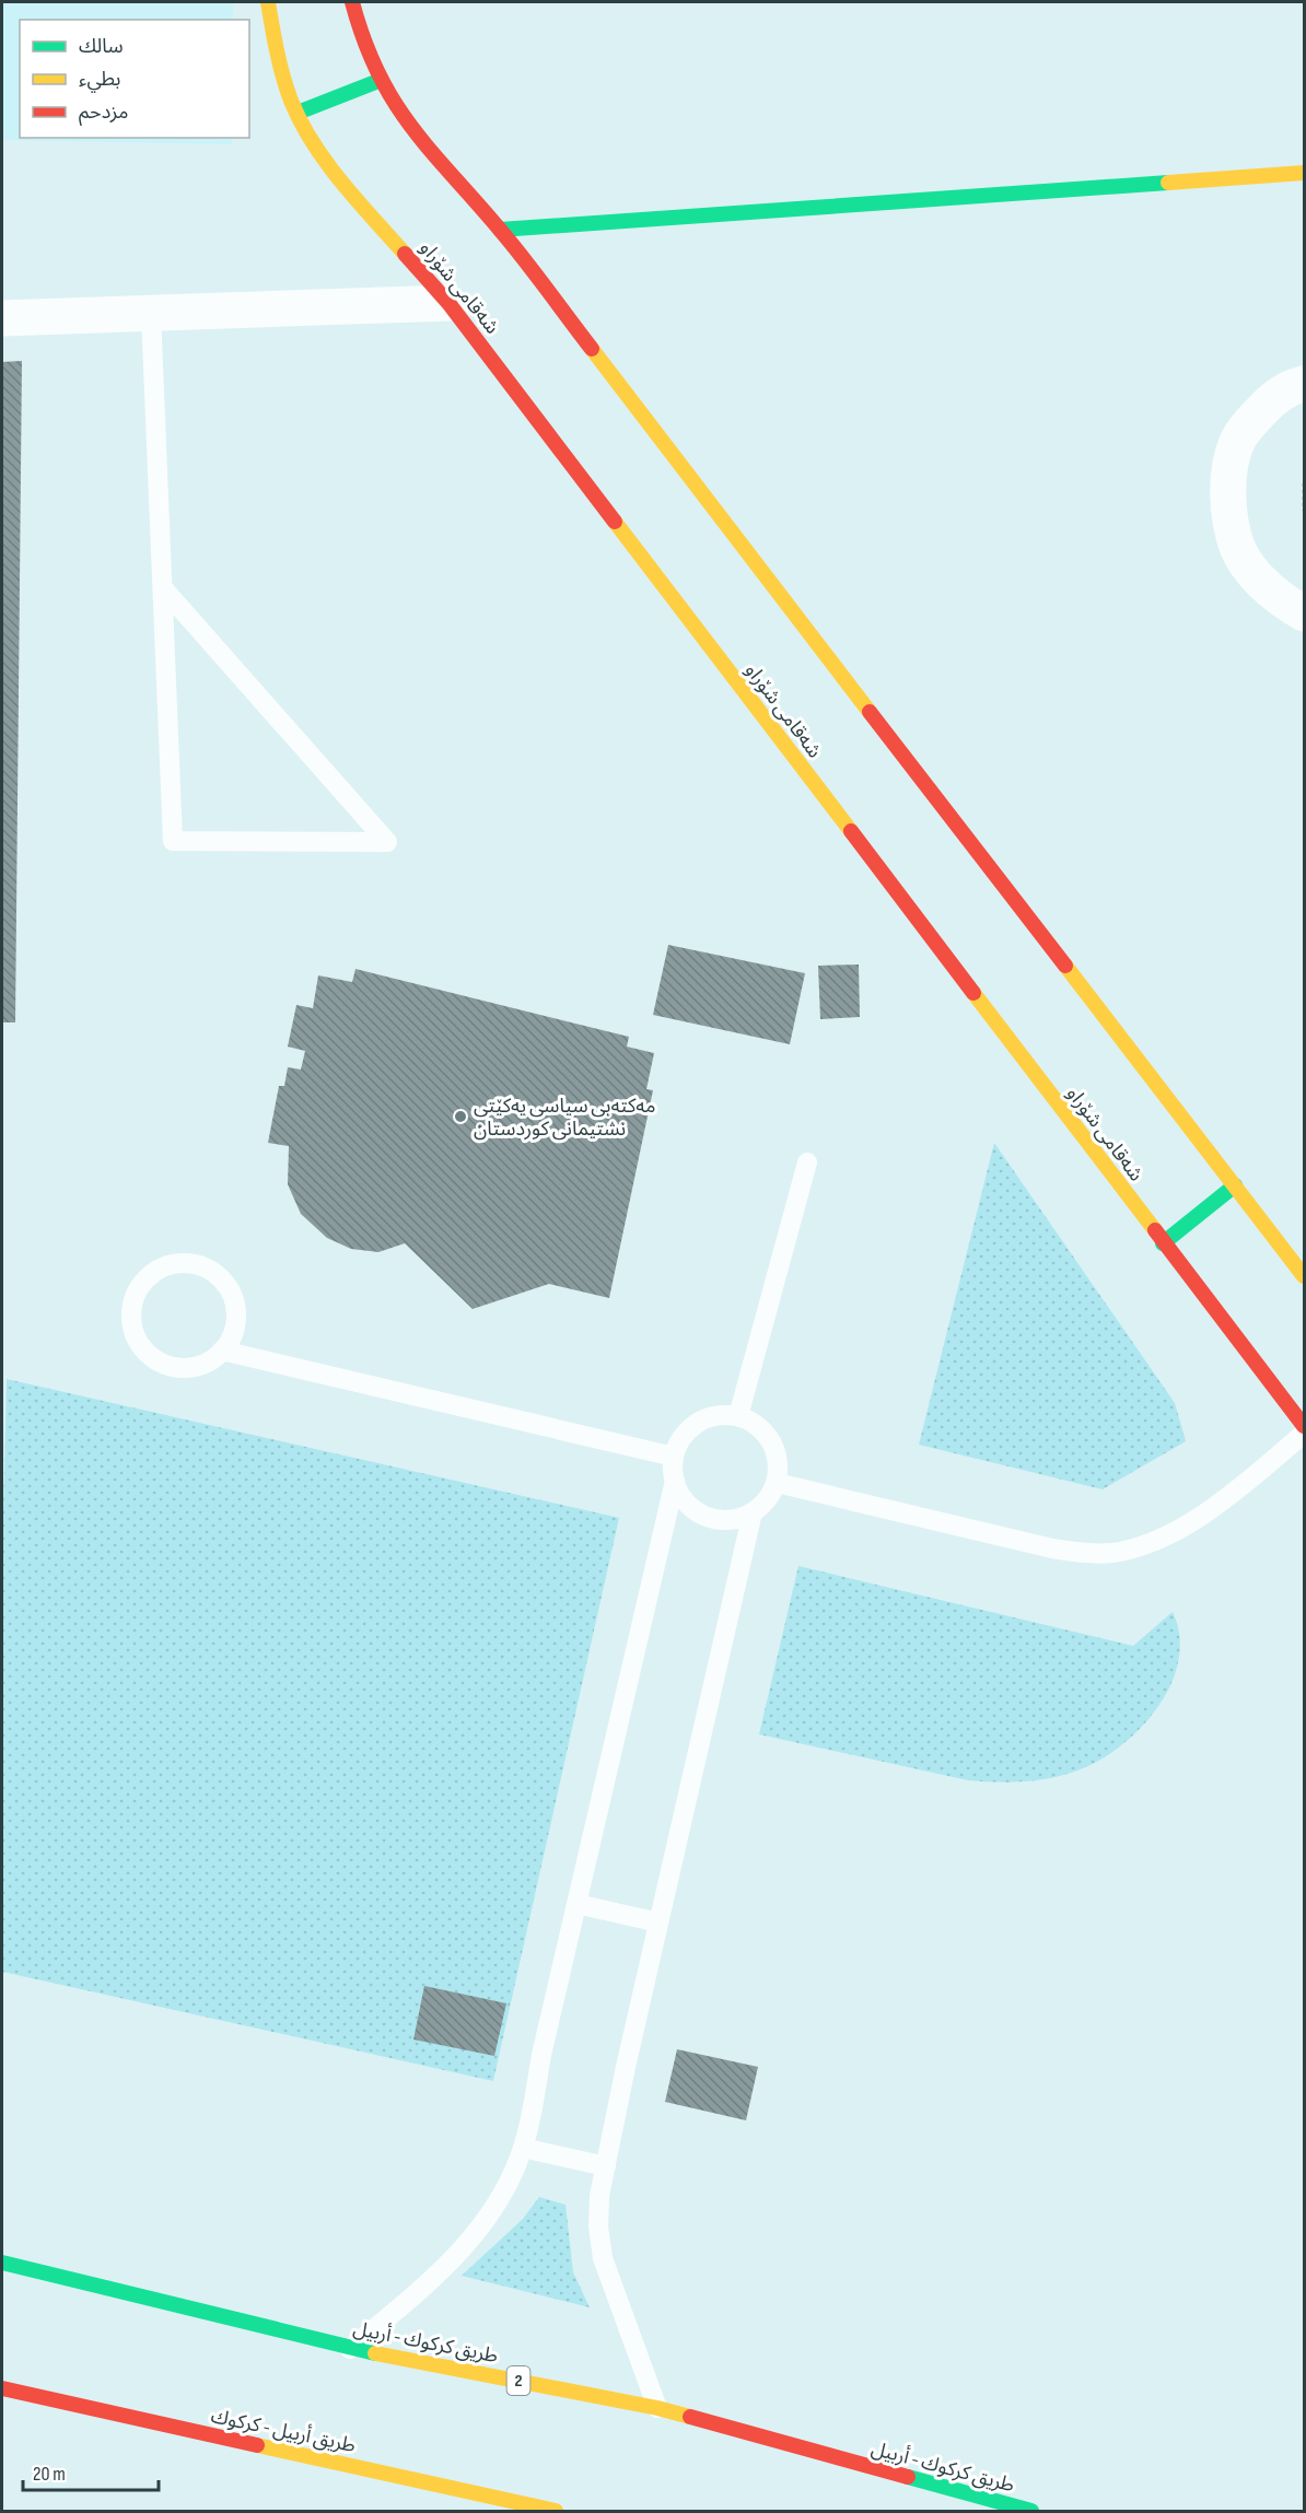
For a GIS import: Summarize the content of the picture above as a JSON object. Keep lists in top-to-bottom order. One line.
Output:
{"streets":{"main road":["شەقامی شۆراو","طريق كركوك - أربيل","2","طريق أربيل - كركوك"]},"places":["مەکتەبی سیاسی یەکێتی نشتیمانی کوردستان"],"legend":["سالك","بطيء","مزدحم"],"scale_bar":"20 m"}
